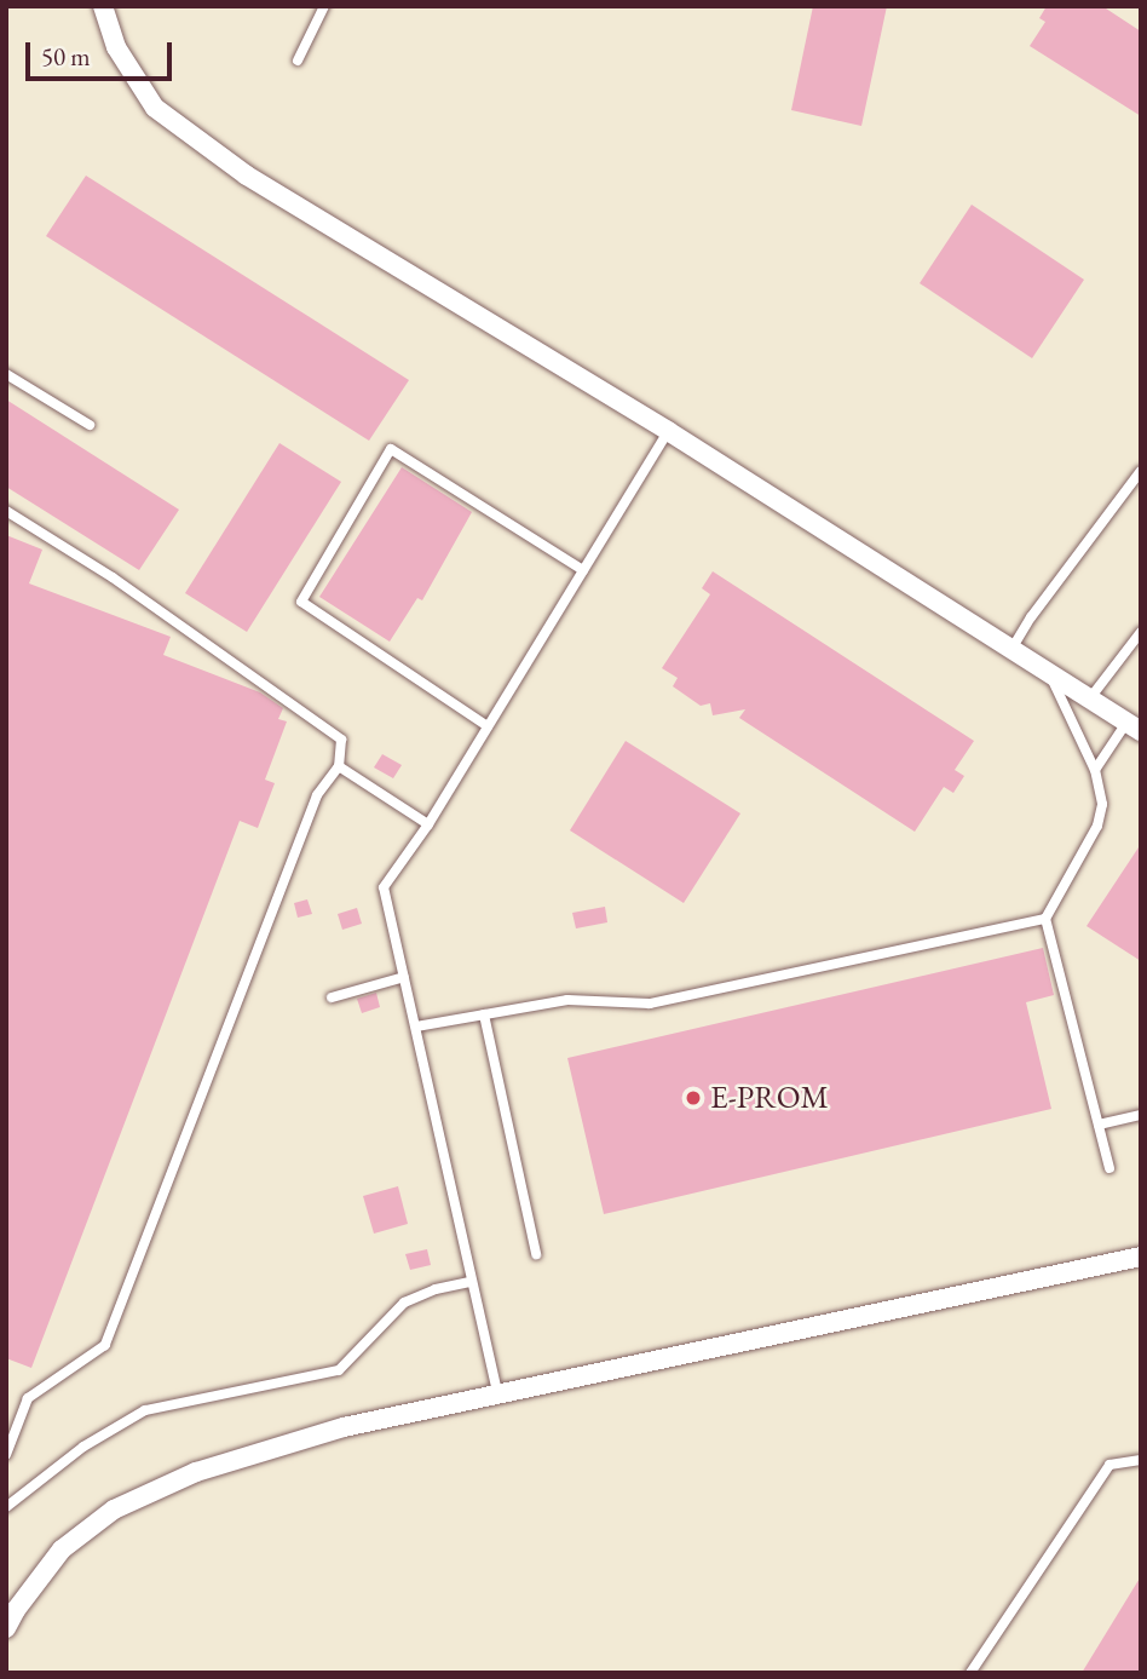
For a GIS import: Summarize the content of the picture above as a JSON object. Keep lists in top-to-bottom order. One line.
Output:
{"places":["E-PROM"],"scale_bar":"50 m"}
